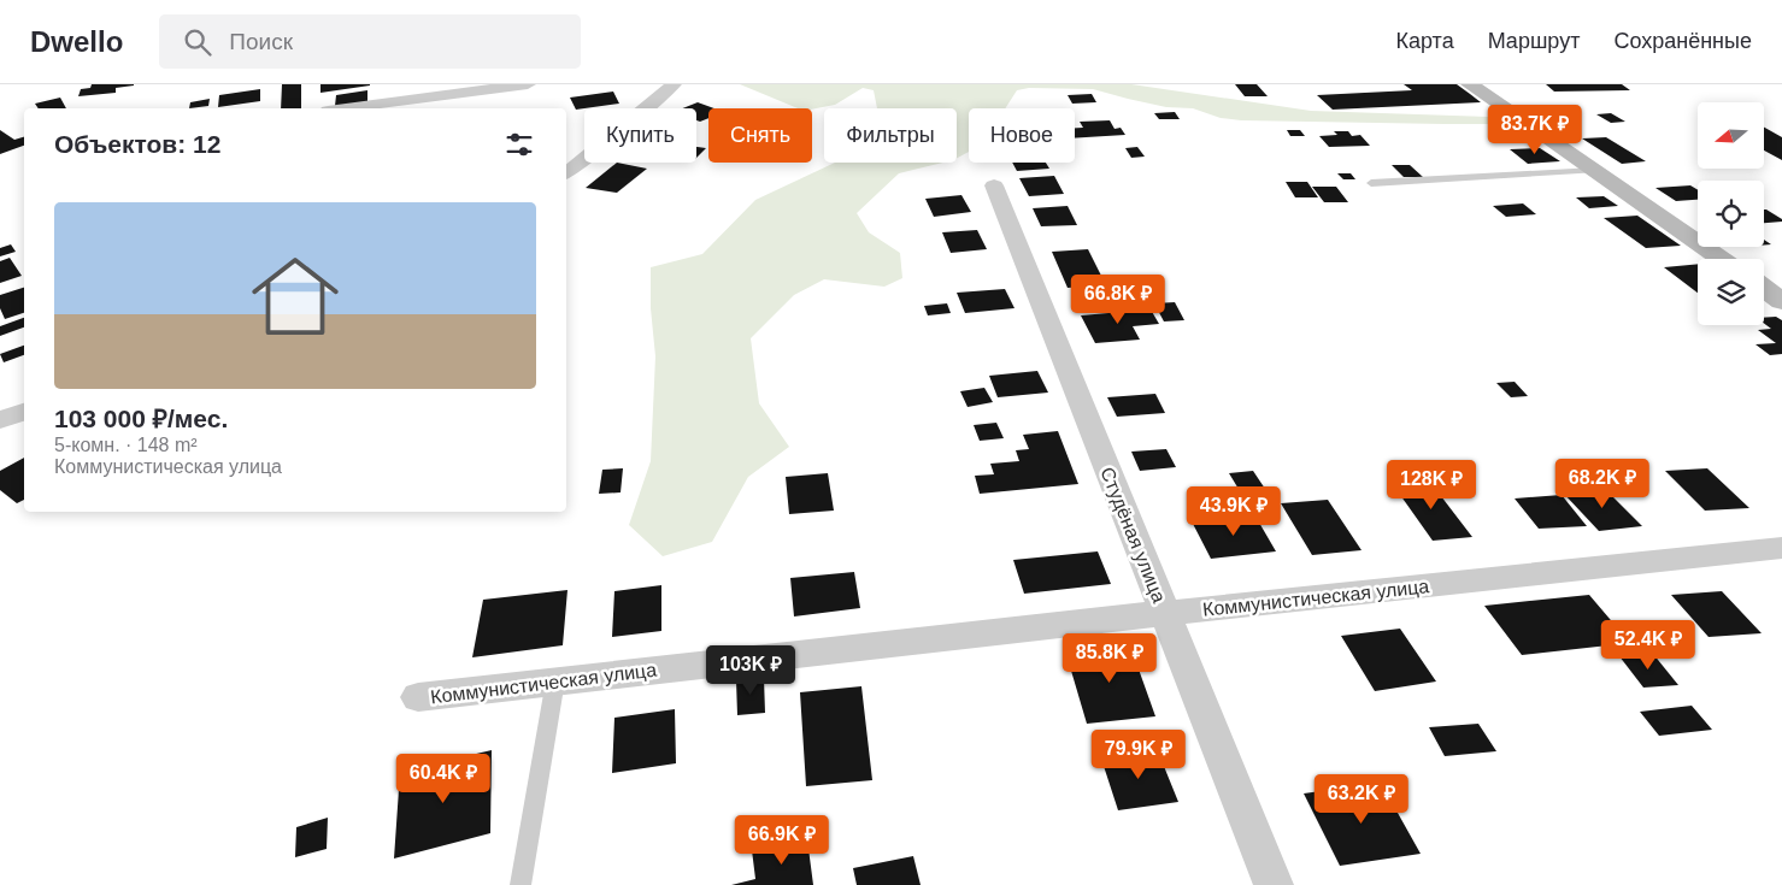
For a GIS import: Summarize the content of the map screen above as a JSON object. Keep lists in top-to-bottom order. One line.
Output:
{"streets":{"street":["Студёная улица","Коммунистическая улица"]},"crossings":[["Студёная улица","Коммунистическая улица"]],"north":"left","page":{"header":"Dwello","search":"Поиск","nav":["Карта","Маршрут","Сохранённые"],"price":["83.7K ₽","66.8K ₽","68.2K ₽","128K ₽","43.9K ₽","52.4K ₽","85.8K ₽","103K ₽","79.9K ₽","60.4K ₽","63.2K ₽","66.9K ₽"],"chip":["Купить","Снять","Фильтры","Новое"],"heading":"Объектов: 12","list":[{"name":"103 000 ₽/мес.","note":"5-комн. · 148 m² · Коммунистическая улица"}]}}
